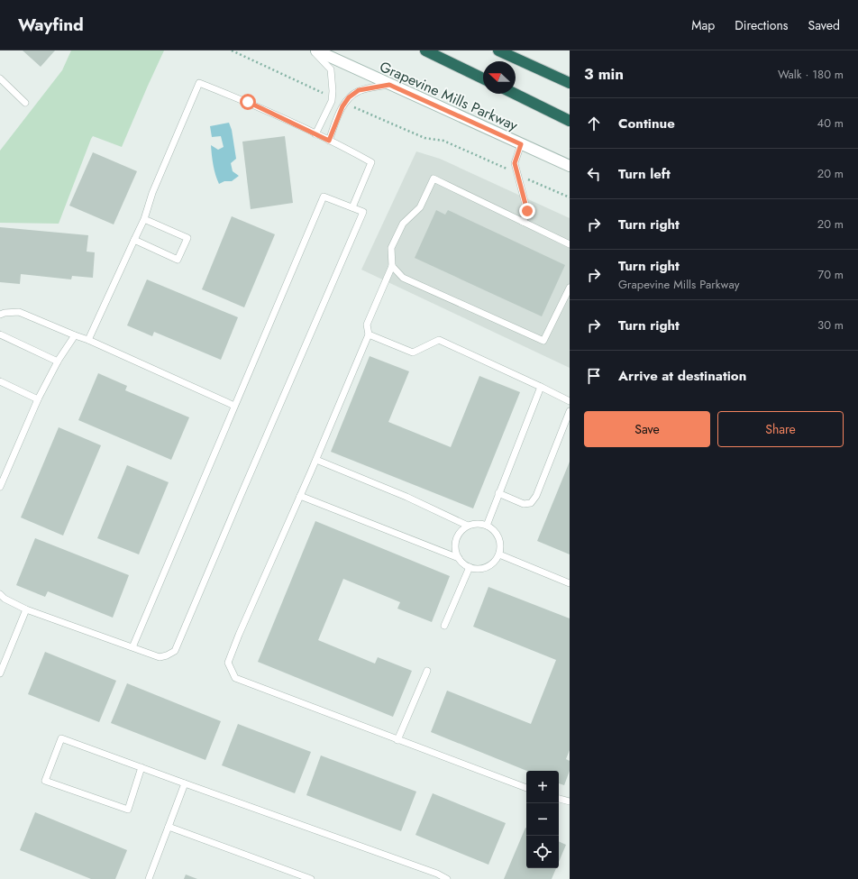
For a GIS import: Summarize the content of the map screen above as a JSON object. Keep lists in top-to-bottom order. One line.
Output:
{"streets":{"highway":["Grapevine Mills Parkway"]},"north":"left","page":{"header":"Wayfind","nav":["Map","Directions","Saved"],"heading":["3 min","Walk · 180 m"],"list":[["Continue","40 m"],["Turn left","20 m"],["Turn right","20 m"],["Turn right","Grapevine Mills Parkway","70 m"],["Turn right","30 m"],"Arrive at destination"],"buttons":["Save","Share"],"map_buttons":["+","−"]}}
